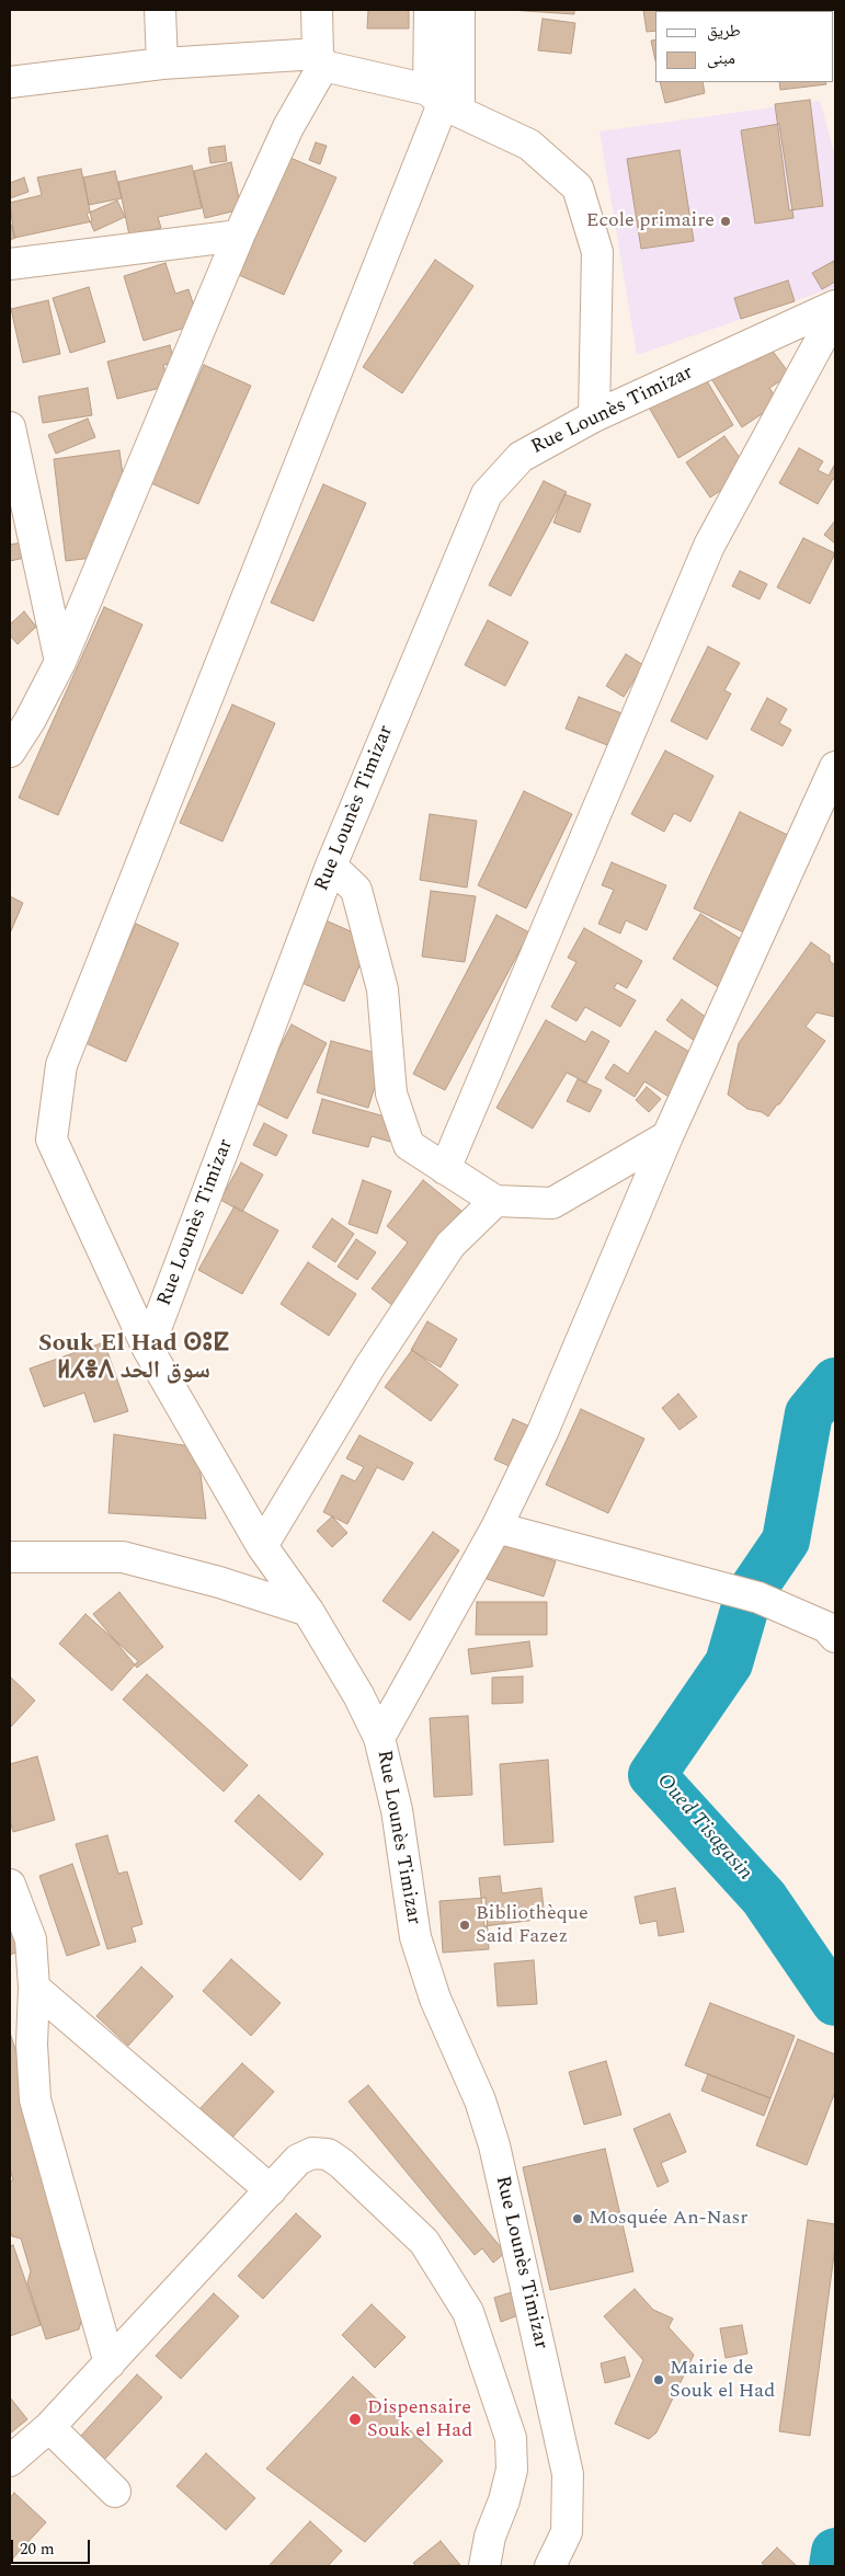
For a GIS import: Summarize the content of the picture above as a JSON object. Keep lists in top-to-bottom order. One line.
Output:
{"streets":{"street":["Rue Lounès Timizar"]},"districts":["Souk El Had ⵙⵓⵇ ⵍⵃⴻⴷ سوق الحد"],"water":["Oued Tisagasin"],"places":["Ecole primaire","Bibliothèque Said Fazez","Mosquée An-Nasr","Mairie de Souk el Had","Dispensaire Souk el Had"],"legend":["طريق","مبنى"],"scale_bar":"20 m"}
